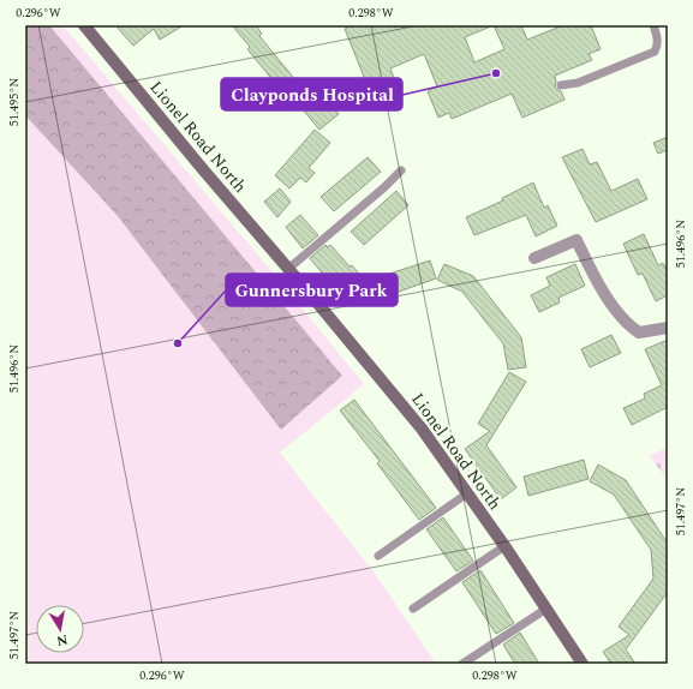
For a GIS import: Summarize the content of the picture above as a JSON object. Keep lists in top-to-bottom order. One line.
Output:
{"streets":{"street":["Lionel Road North"]},"places":["Clayponds Hospital","Gunnersbury Park"],"north":"bottom","coordinates":["0.296°W","0.298°W","51.495°N","51.496°N","51.497°N"]}
